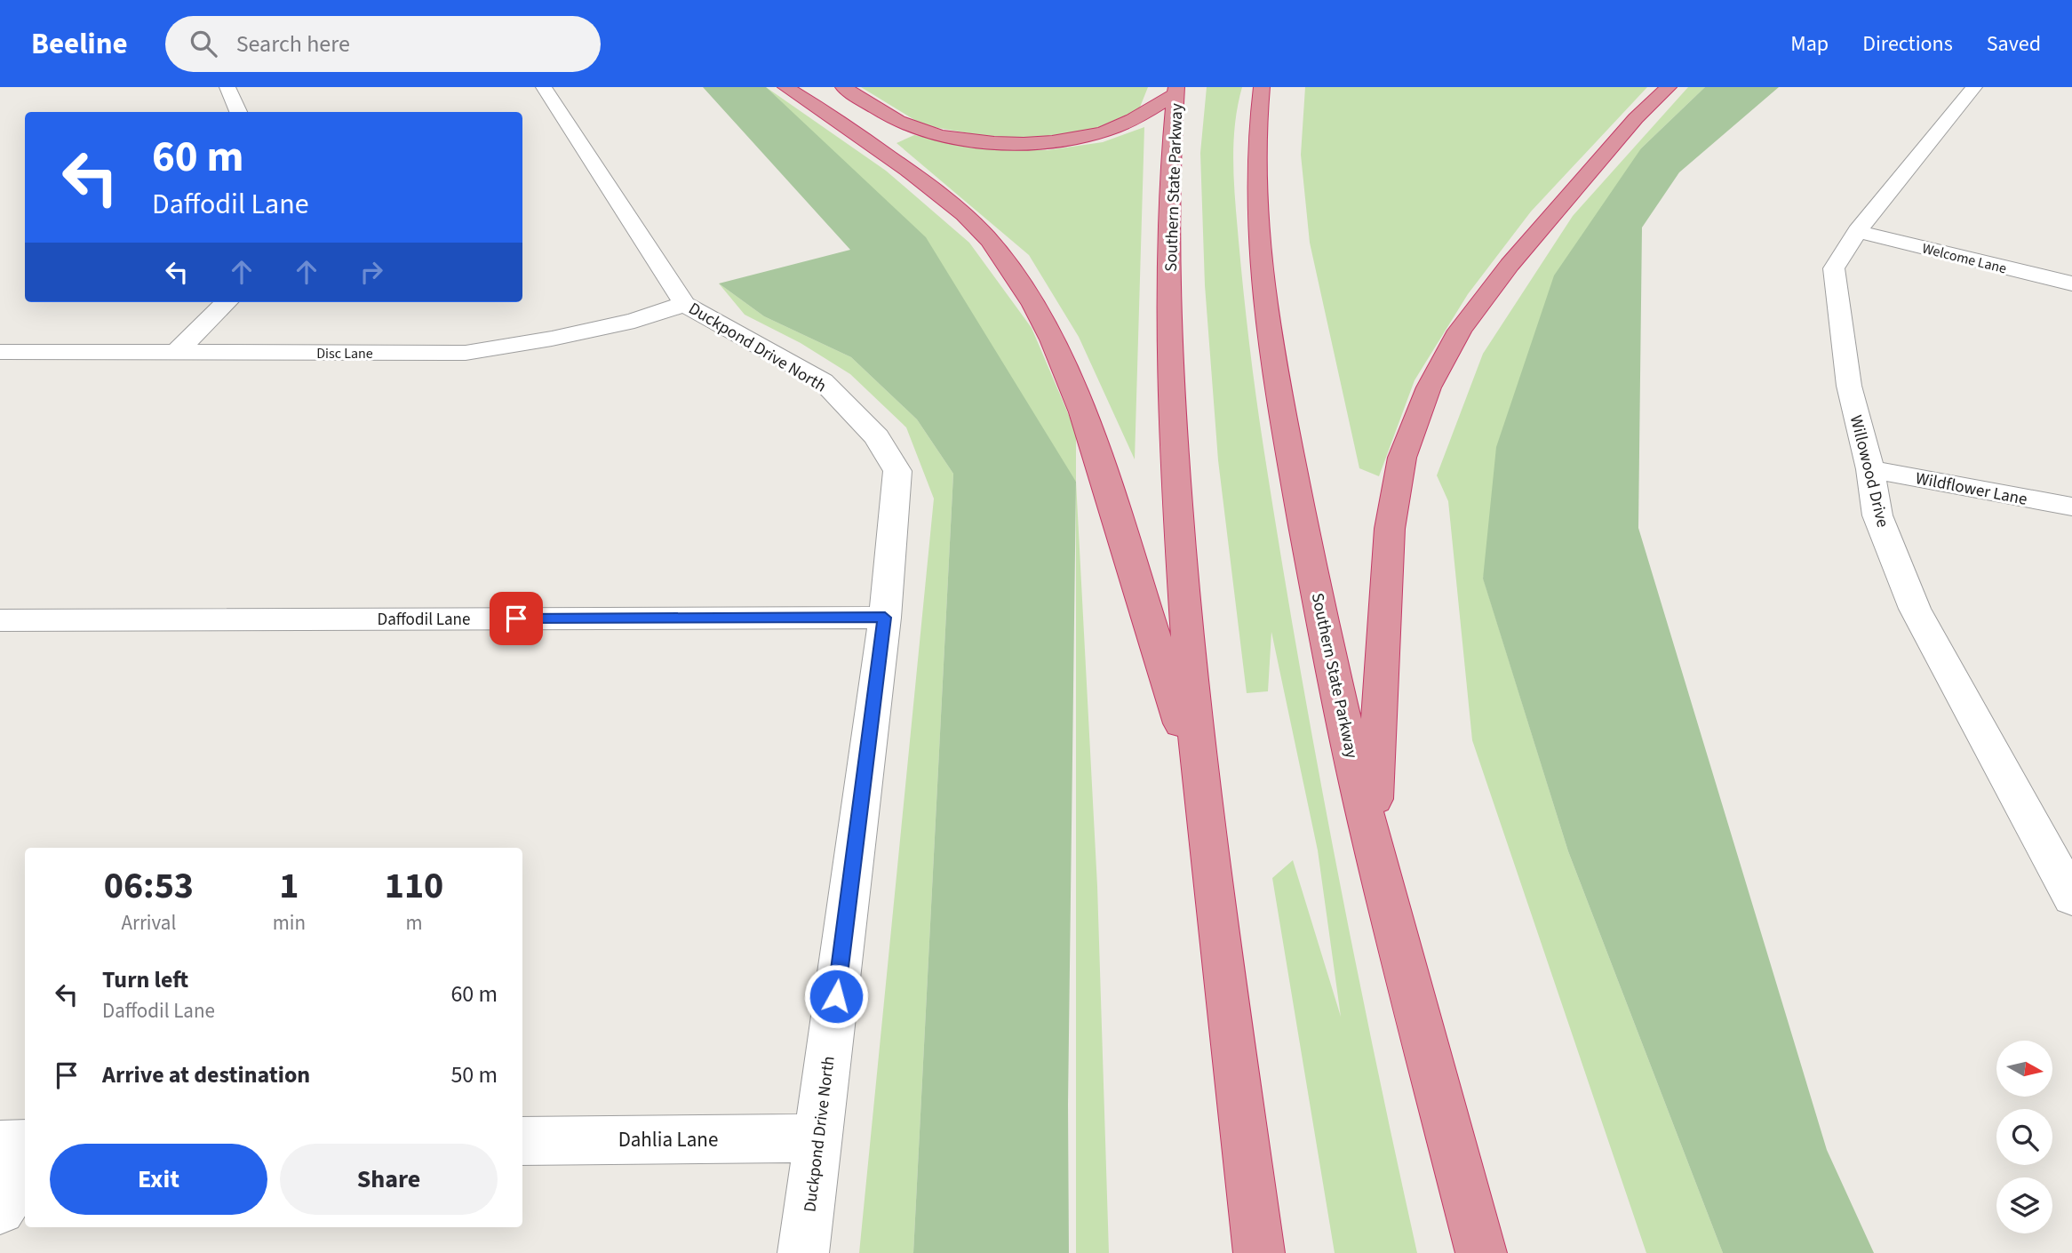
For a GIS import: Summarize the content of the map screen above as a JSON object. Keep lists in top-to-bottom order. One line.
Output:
{"streets":{"highway":["Southern State Parkway"],"street":["Welcome Lane","Duckpond Drive North","Disc Lane","Willowood Drive","Wildflower Lane","Daffodil Lane","Dahlia Lane"]},"crossings":[["Welcome Lane","Willowood Drive"],["Duckpond Drive North","Disc Lane"],["Duckpond Drive North","Daffodil Lane"],["Duckpond Drive North","Dahlia Lane"],["Willowood Drive","Wildflower Lane"]],"north":"right","page":{"header":"Beeline","search":"Search here","nav":["Map","Directions","Saved"],"turn":["60 m","Daffodil Lane"],"eta":["06:53","Arrival","1","min","110","m"],"list":[{"name":"Turn left","note":"Daffodil Lane","value":"60 m"},{"name":"Arrive at destination","value":"50 m"}],"buttons":["Exit","Share"]}}
